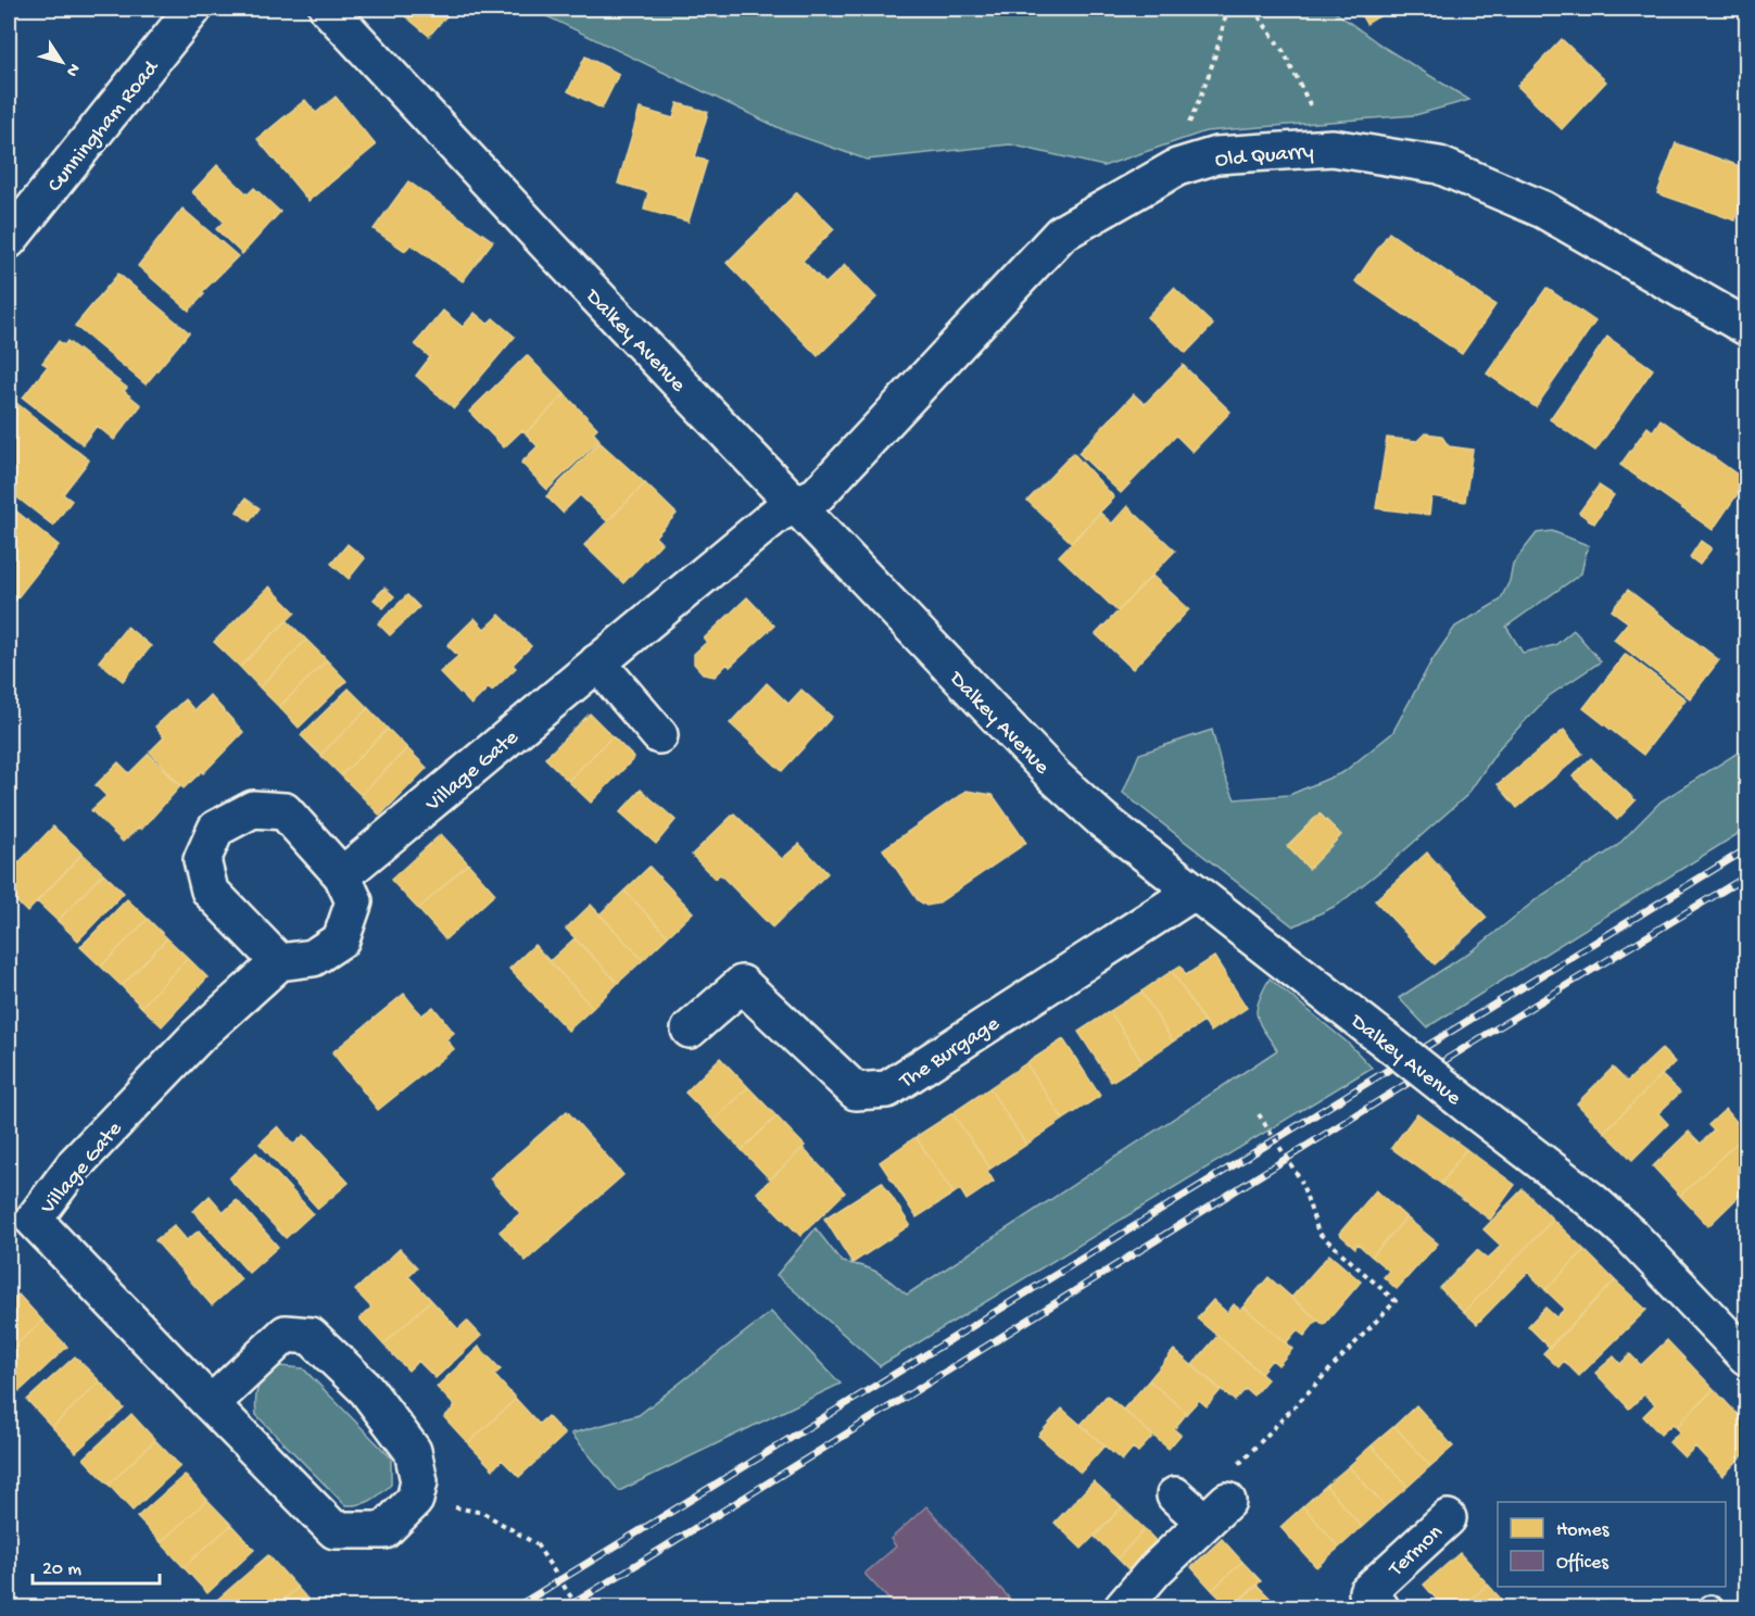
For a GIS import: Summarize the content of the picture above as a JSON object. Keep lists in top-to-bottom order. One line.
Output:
{"streets":{"street":["Cunningham Road","Old Quarry","Dalkey Avenue","Village Gate","The Burgage","Termon"]},"crossings":[["Old Quarry","Dalkey Avenue"],["Old Quarry","Village Gate"],["Dalkey Avenue","Village Gate"],["Dalkey Avenue","The Burgage"]],"legend":["Homes","Offices"],"scale_bar":"20 m","north":"bottom right"}
